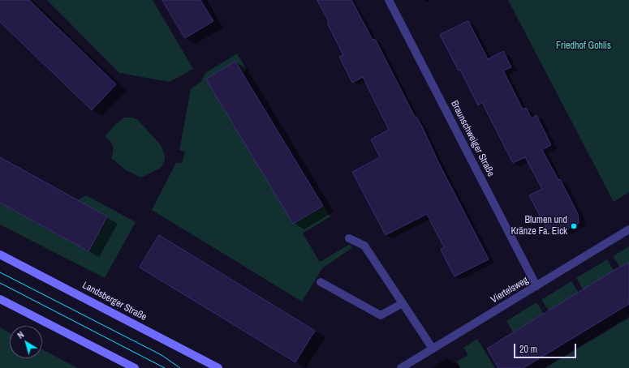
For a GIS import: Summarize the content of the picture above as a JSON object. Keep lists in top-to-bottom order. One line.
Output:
{"streets":{"main road":["Landsberger Straße"],"street":["Braunschweiger Straße","Viertelsweg"]},"crossings":[["Braunschweiger Straße","Viertelsweg"]],"parks":["Friedhof Gohlis"],"places":["Blumen und Kränze Fa. Eick"],"scale_bar":"20 m","north":"top left"}
